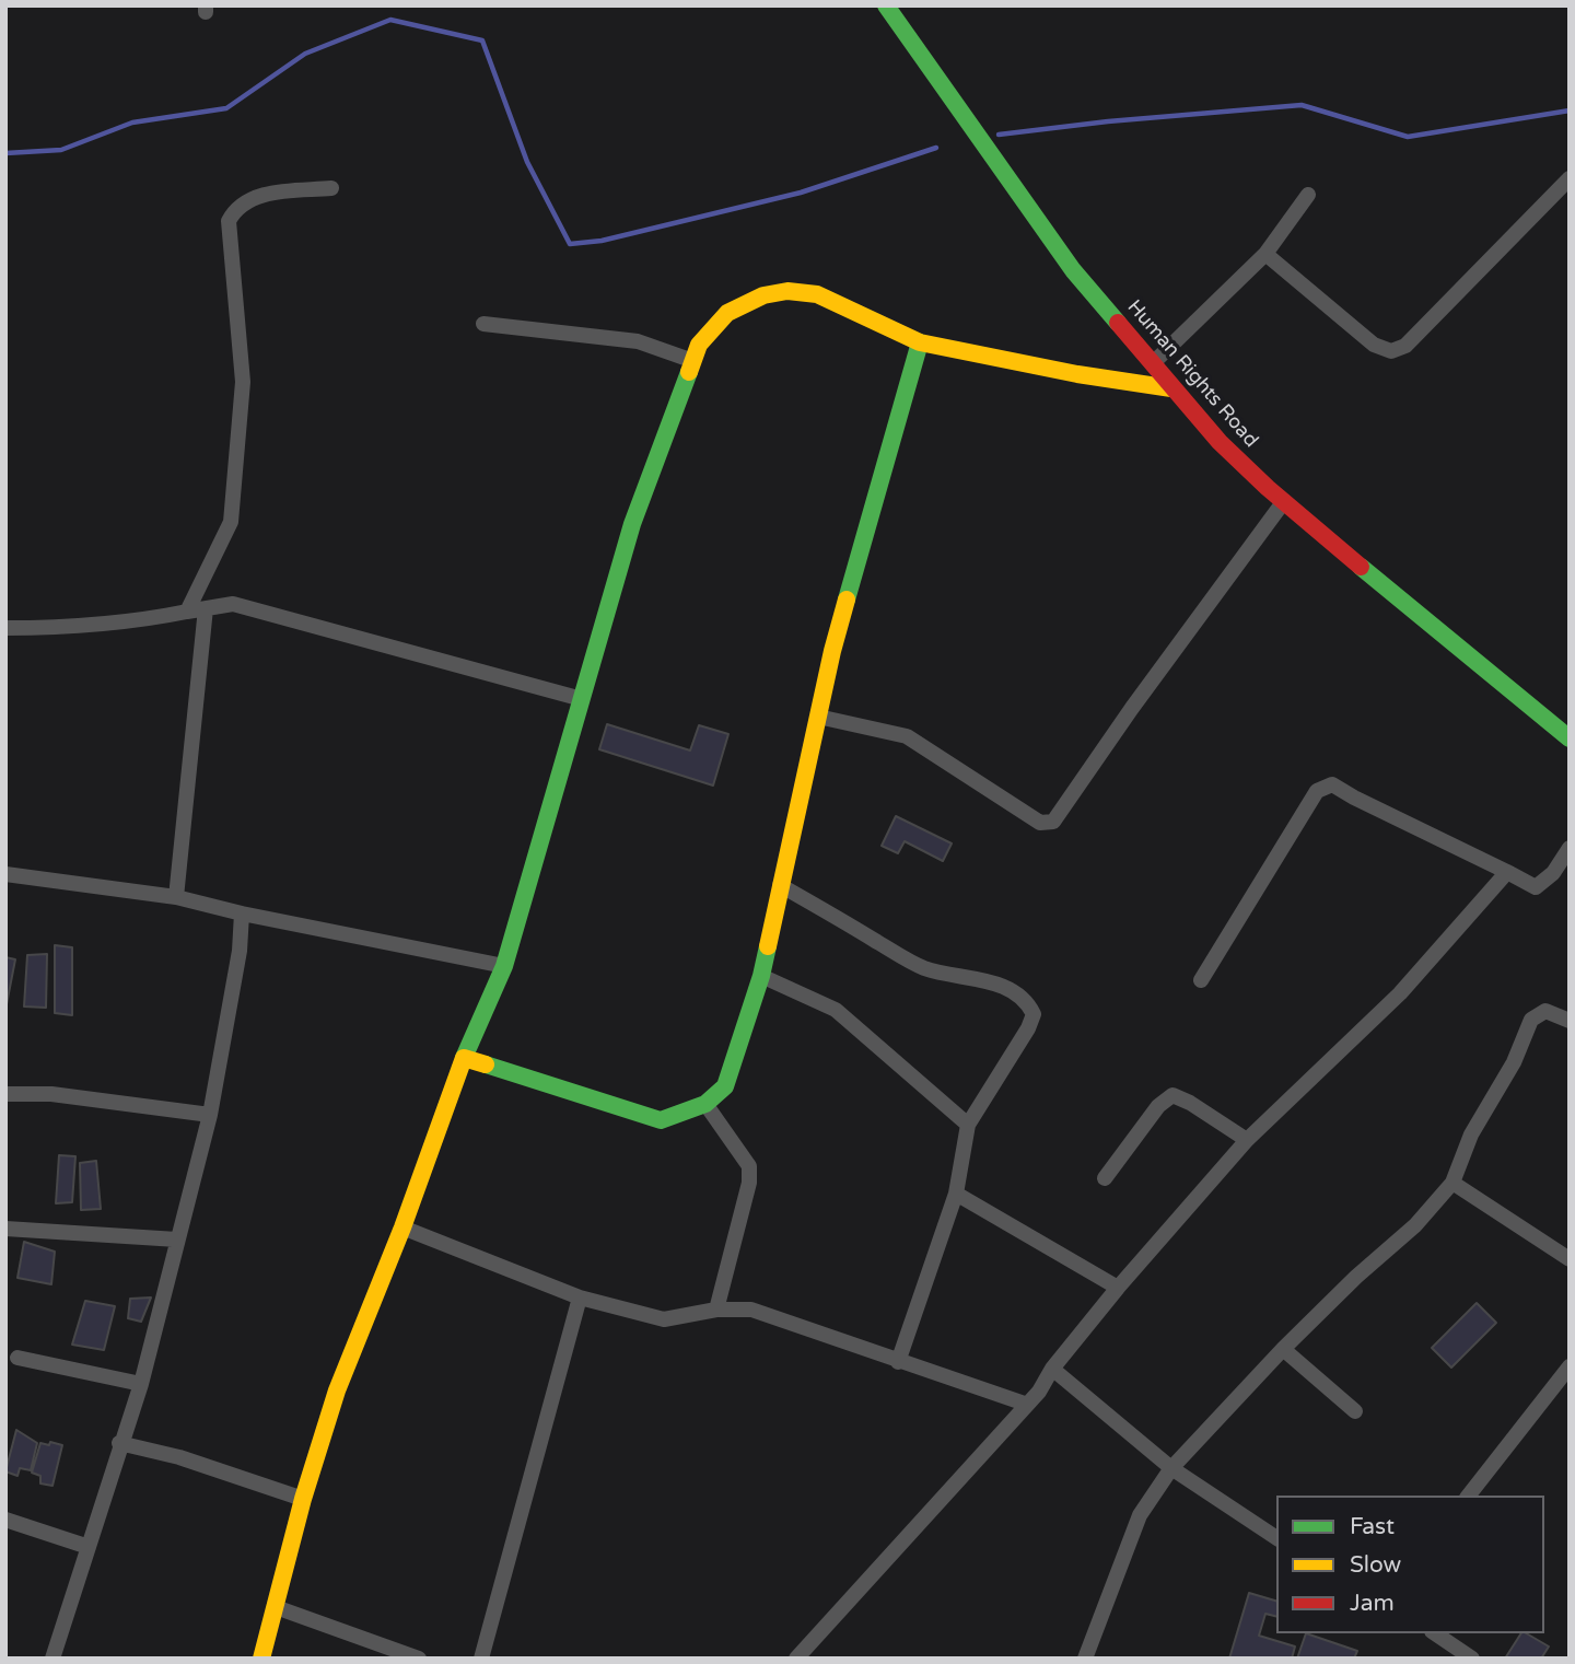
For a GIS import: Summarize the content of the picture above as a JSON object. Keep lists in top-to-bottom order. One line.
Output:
{"streets":{"street":["Human Rights Road"]},"legend":["Fast","Slow","Jam"]}
